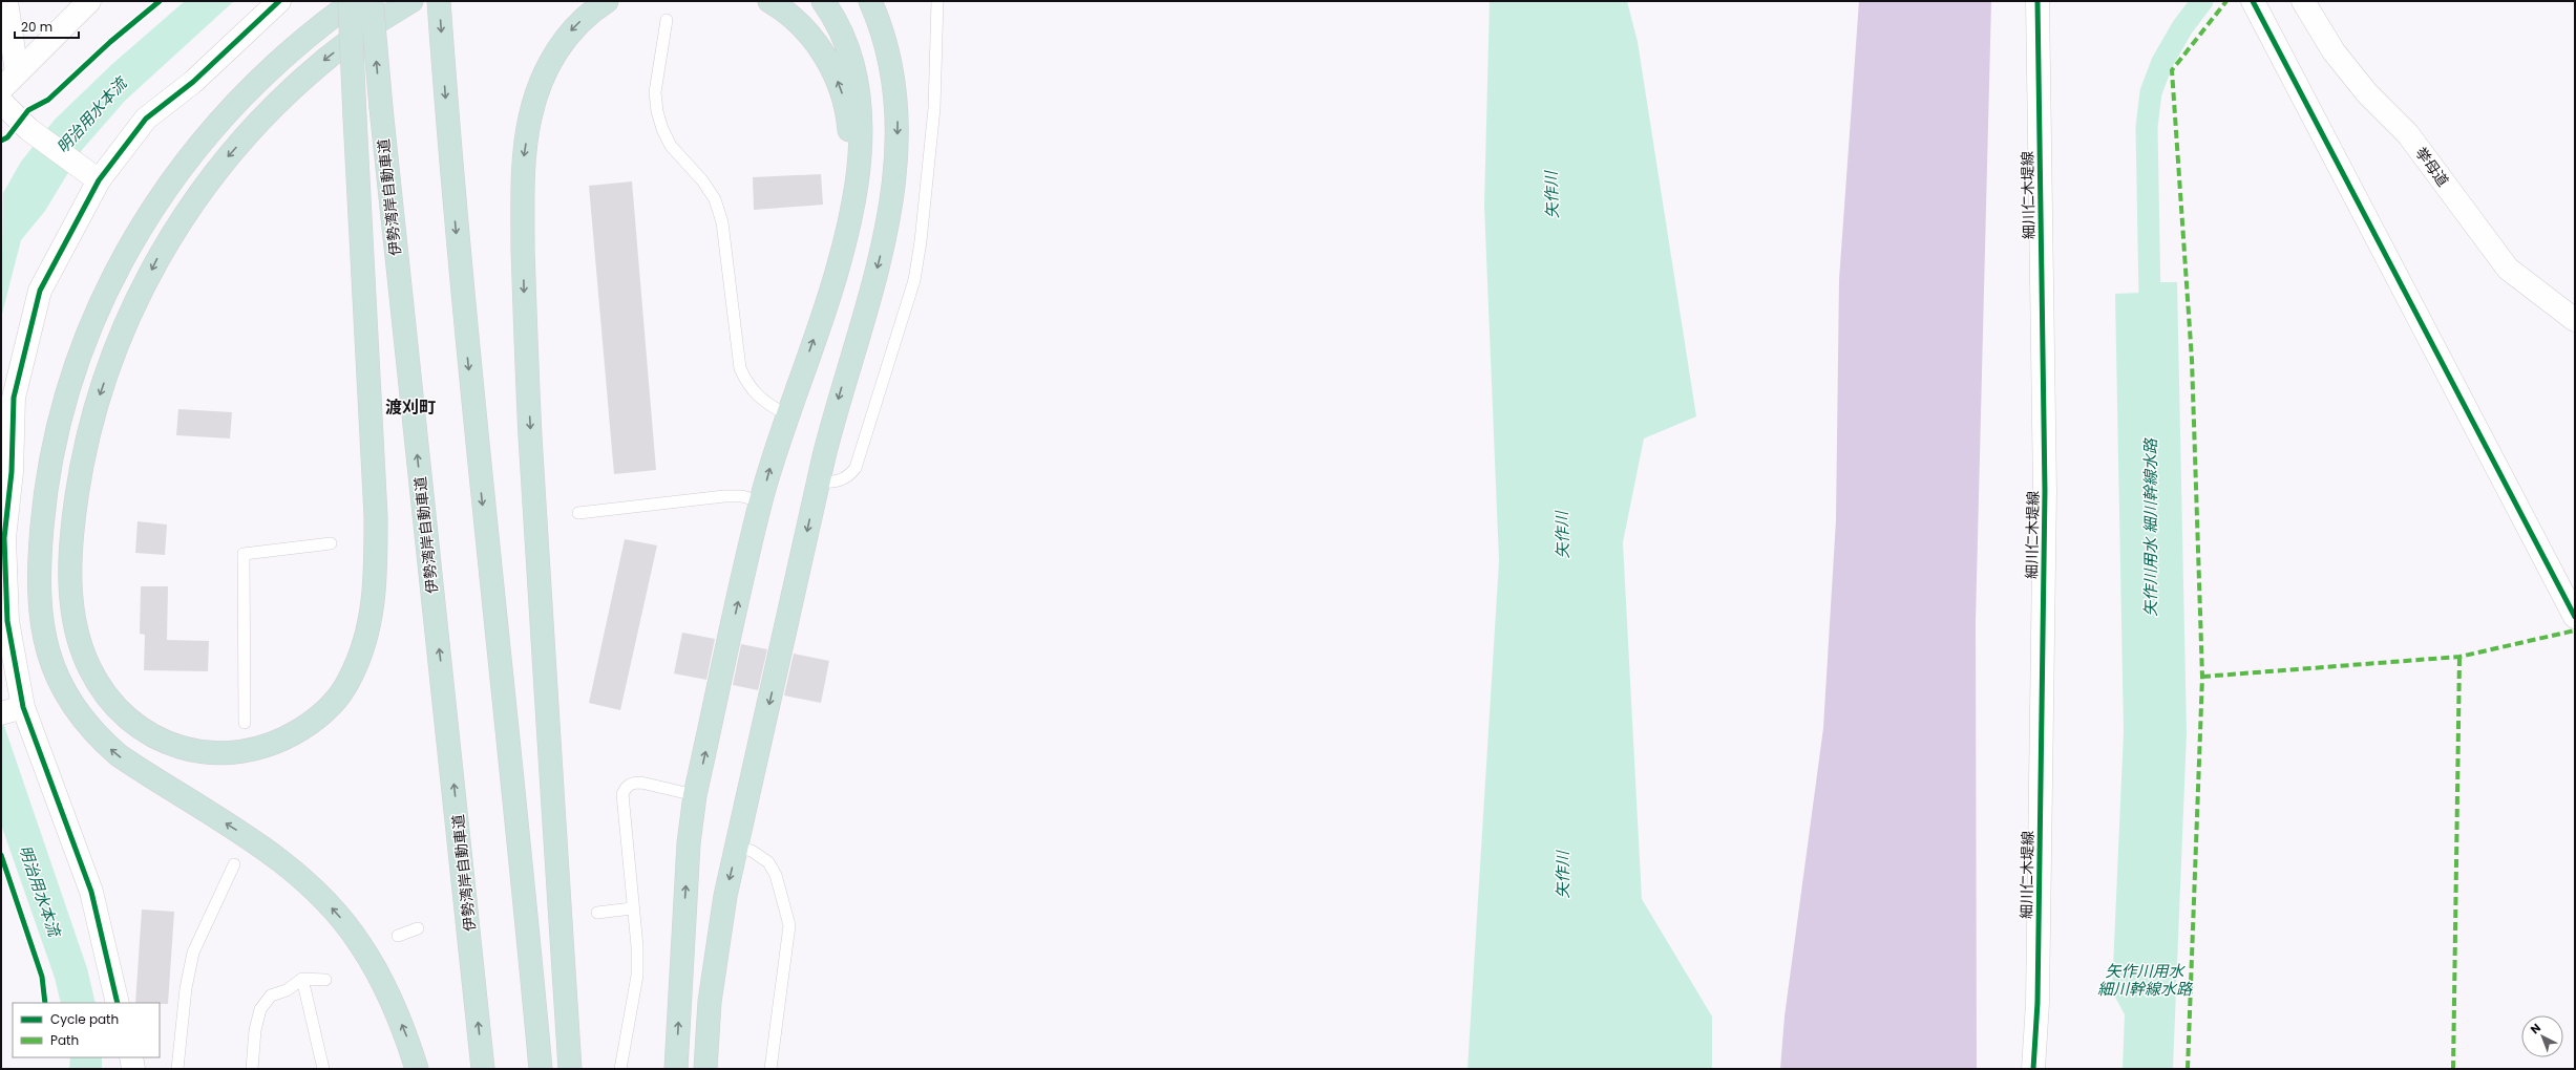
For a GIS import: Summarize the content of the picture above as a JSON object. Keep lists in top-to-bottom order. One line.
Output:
{"streets":{"highway":["伊勢湾岸自動車道"],"street":["挙母道","細川仁木堤線"]},"districts":["渡刈町"],"water":["明治用水本流","矢作川","矢作川用水 細川幹線水路"],"legend":["Cycle path","Path"],"scale_bar":"20 m","north":"top left"}
